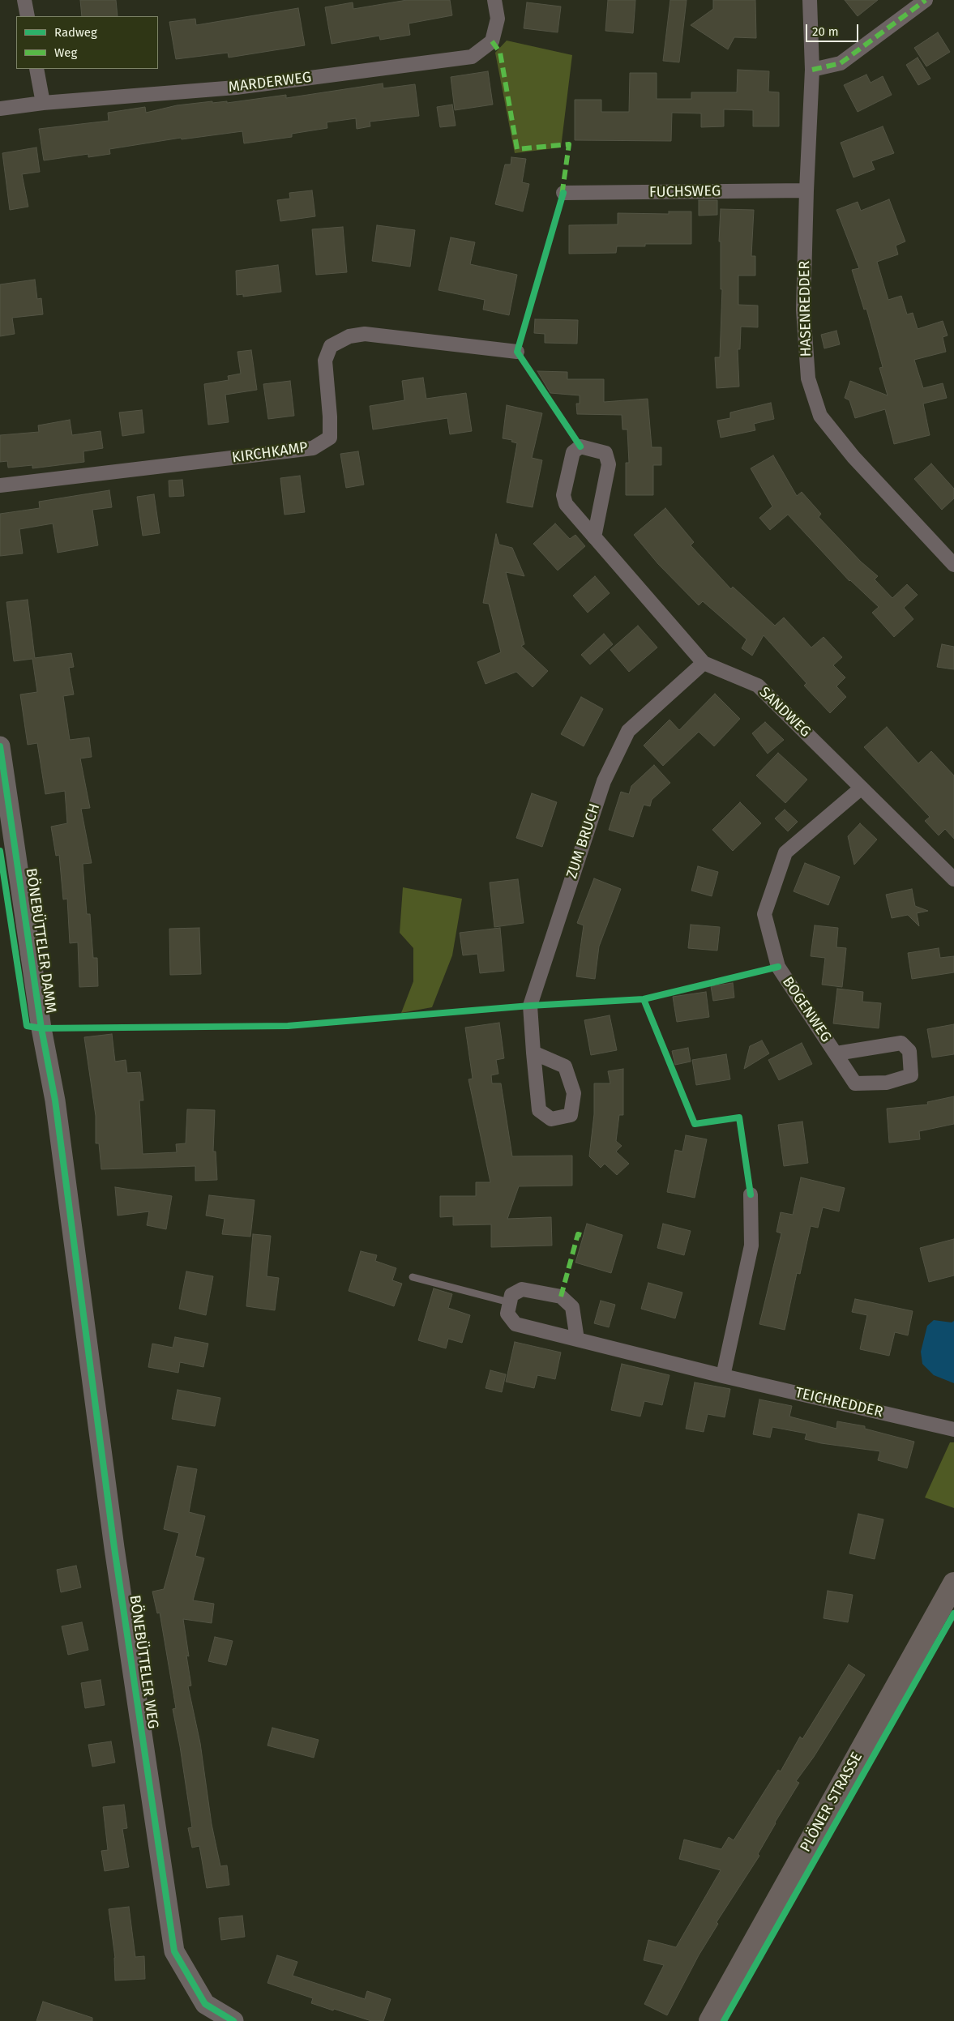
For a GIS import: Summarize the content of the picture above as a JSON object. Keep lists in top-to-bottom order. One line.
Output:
{"streets":{"main road":["PLÖNER STRASSE"],"street":["MARDERWEG","FUCHSWEG","HASENREDDER","KIRCHKAMP","SANDWEG","ZUM BRUCH","BÖNEBÜTTELER DAMM","BOGENWEG","TEICHREDDER","BÖNEBÜTTELER WEG"]},"crossings":[["FUCHSWEG","HASENREDDER"],["SANDWEG","ZUM BRUCH"],["SANDWEG","BOGENWEG"],["BÖNEBÜTTELER DAMM","BÖNEBÜTTELER WEG"]],"legend":["Radweg","Weg"],"scale_bar":"20 m"}
